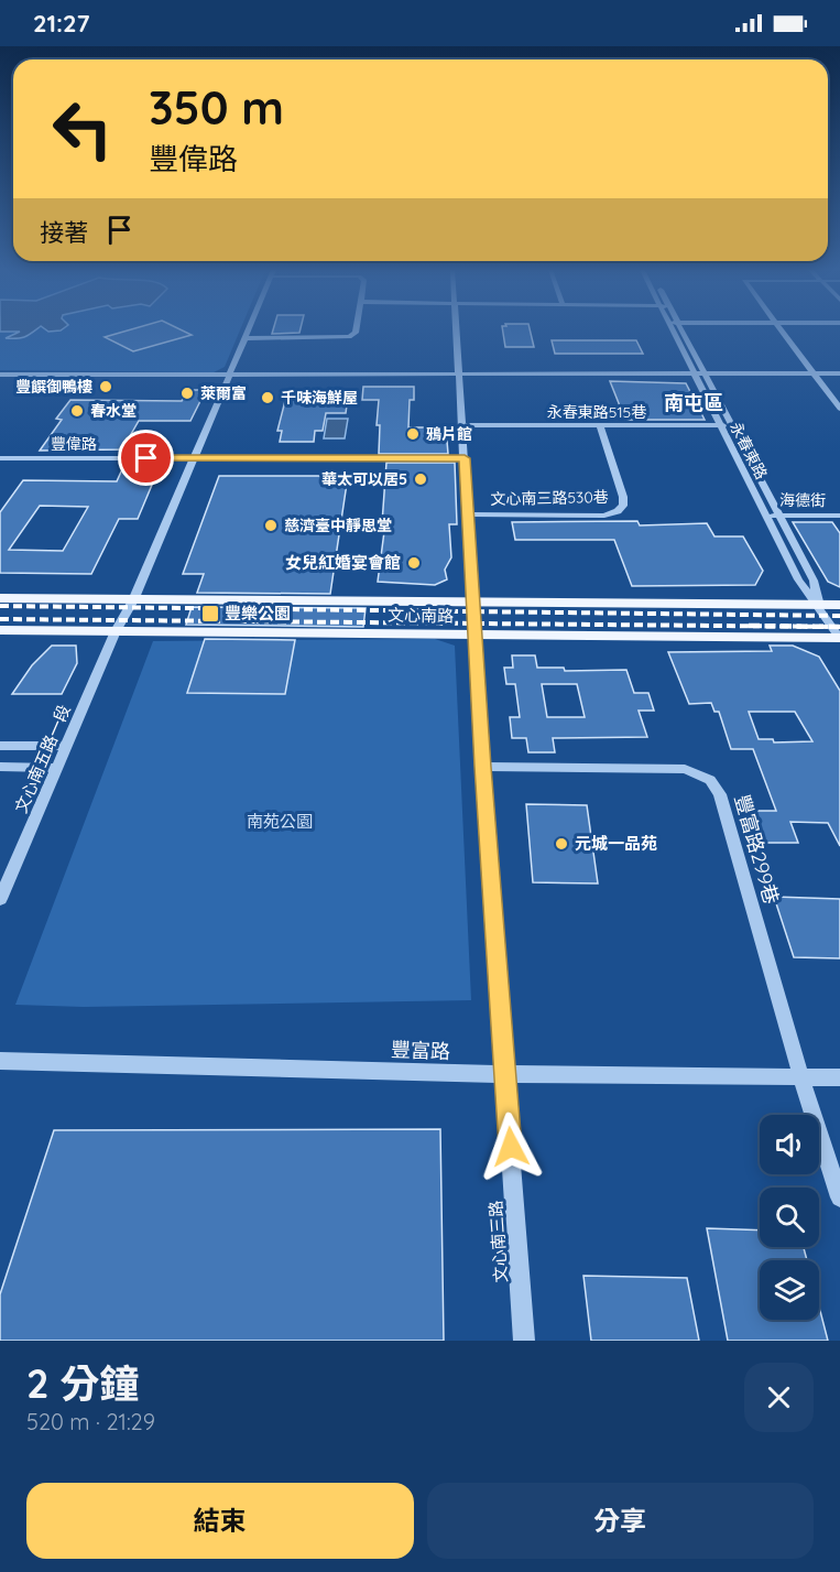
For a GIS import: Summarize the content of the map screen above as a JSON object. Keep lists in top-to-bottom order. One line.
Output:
{"streets":{"main road":["文心南路"],"street":["永春東路515巷","豐偉路","永春東路","文心南三路530巷","海德街","文心南五路一段","豐富路299巷","豐富路","文心南三路"]},"crossings":[["永春東路515巷","永春東路"],["永春東路515巷","文心南三路530巷"],["永春東路515巷","文心南三路"],["豐偉路","文心南三路"],["永春東路","海德街"],["永春東路","文心南路"],["文心南三路530巷","文心南三路"],["文心南路","文心南五路一段"],["文心南路","文心南三路"],["豐富路299巷","豐富路"],["豐富路299巷","文心南三路"],["豐富路","文心南三路"]],"districts":["南屯區"],"parks":["南苑公園"],"places":{"other":["豐饌御鴨樓","萊爾富","千味海鮮屋","春水堂","鴉片館","華太可以居5","慈濟臺中靜思堂","女兒紅婚宴會館","元城一品苑"],"transit":["豐樂公園"]},"page":{"status":"21:27","turn":["350 m","豐偉路"],"then":"接著","heading":["2 分鐘","520 m · 21:29"],"buttons":["結束","分享"]}}
